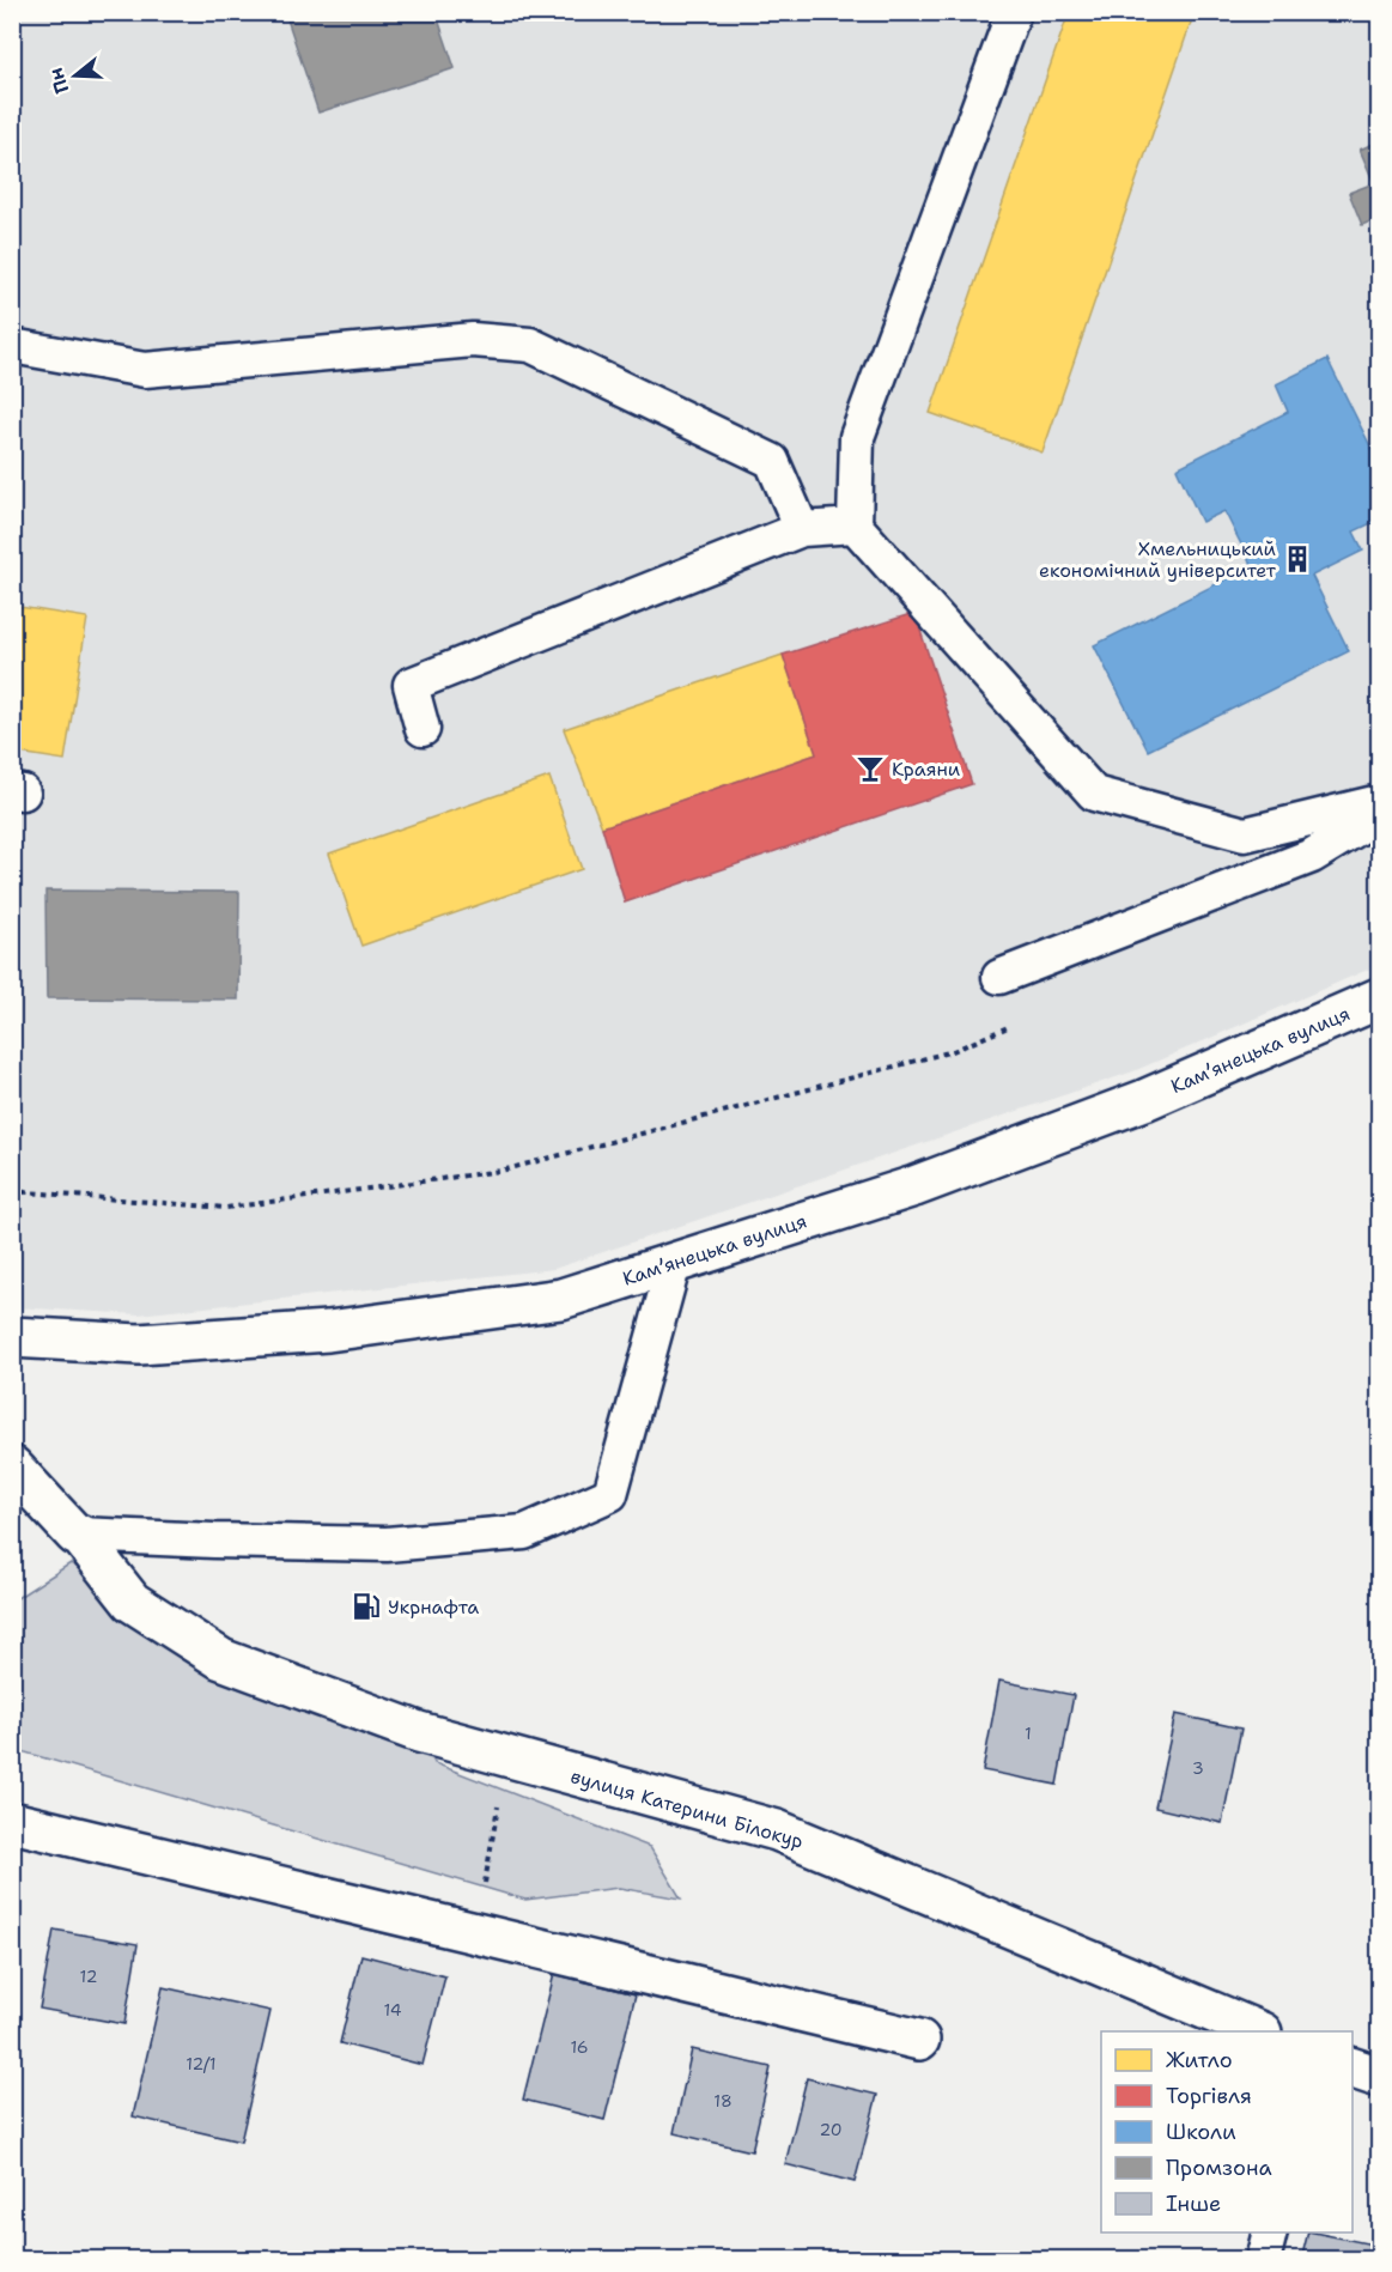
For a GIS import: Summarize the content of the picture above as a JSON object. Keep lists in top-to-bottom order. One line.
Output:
{"streets":{"street":["Камʼянецька вулиця","вулиця Катерини Білокур"]},"places":{"building":["Хмельницький економічний університет"],"bar":["Краяни"],"fuel station":["Укрнафта"]},"house_numbers":["1","3","12","14","16","12/1","18","20"],"legend":["Житло","Торгівля","Школи","Промзона","Інше"],"north":"left"}
